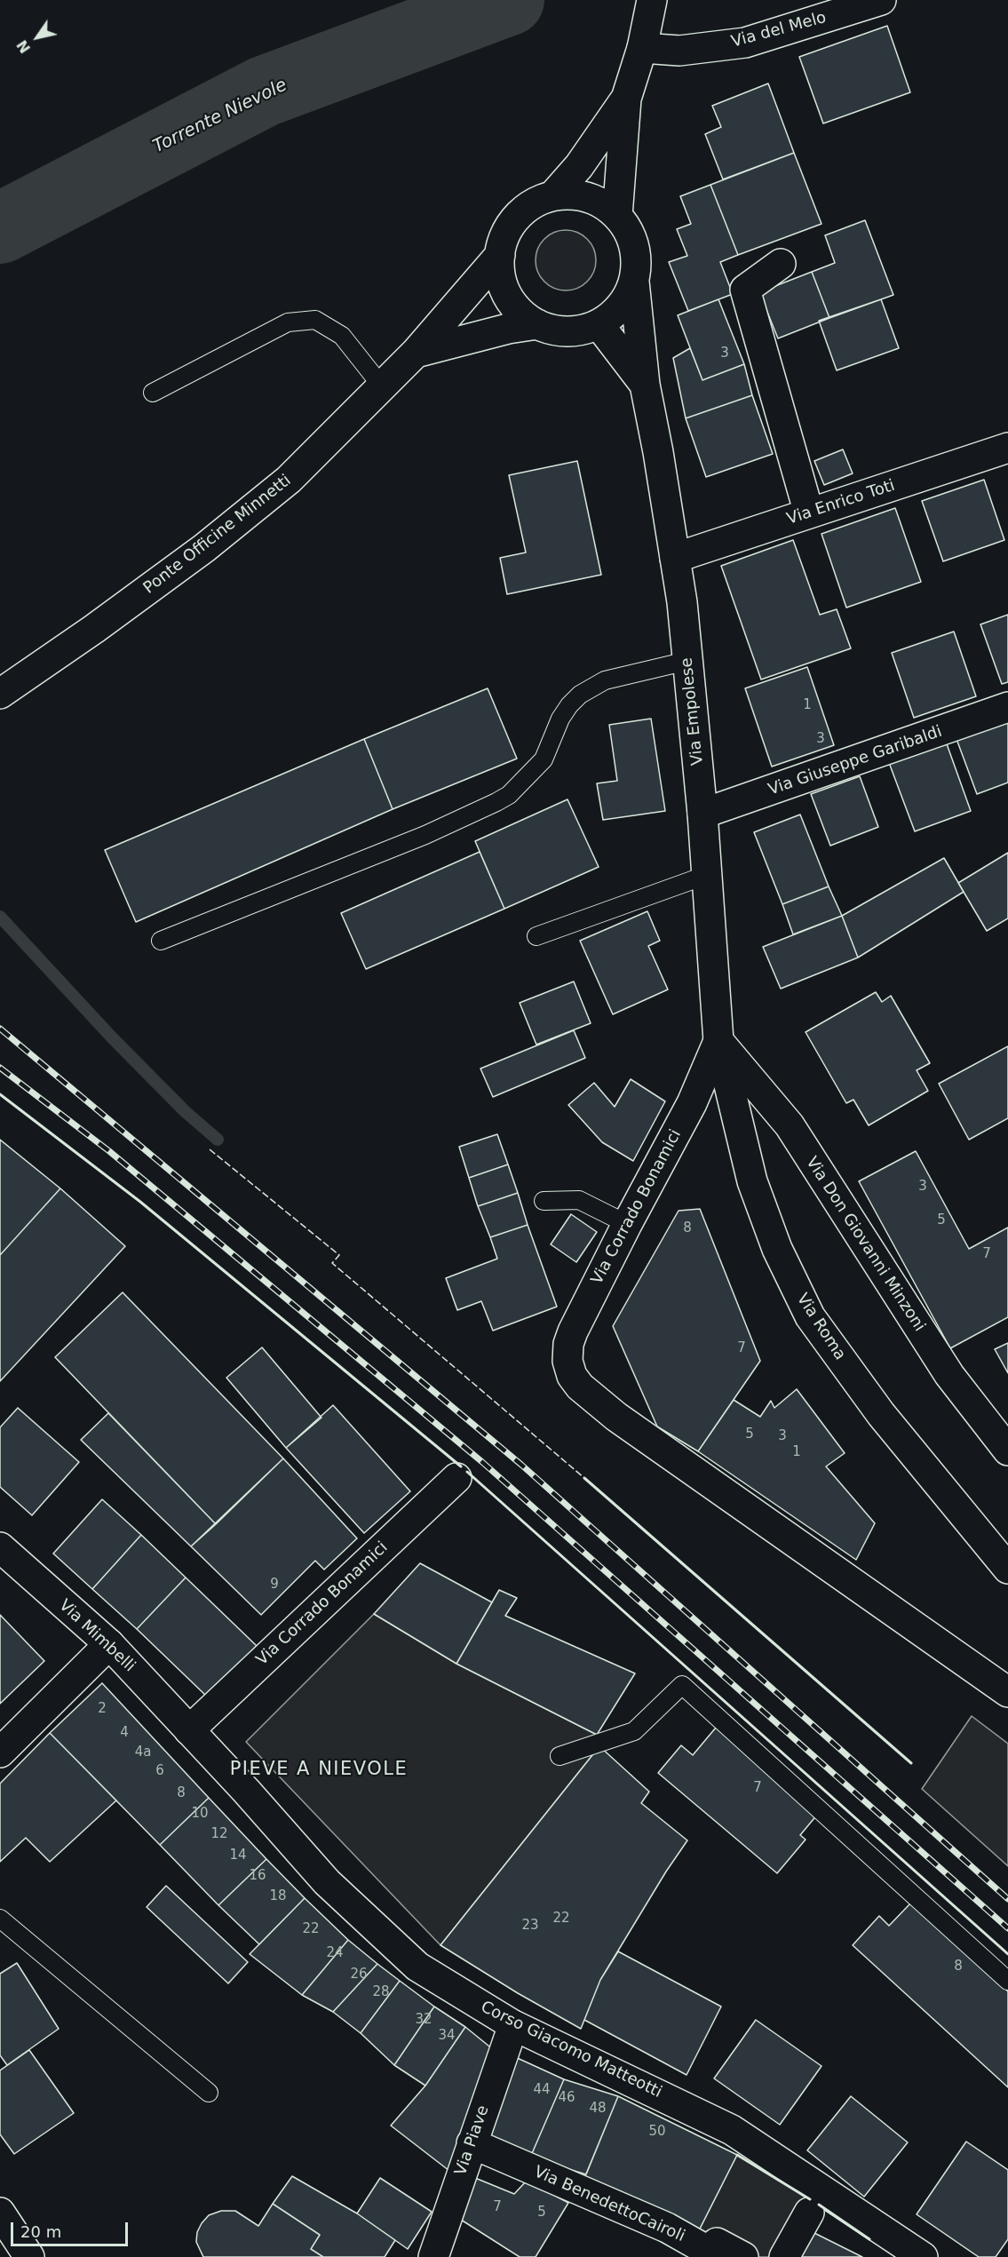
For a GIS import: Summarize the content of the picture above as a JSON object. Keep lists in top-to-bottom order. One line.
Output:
{"streets":{"main road":["Via del Melo","Via Enrico Toti","Ponte Officine Minnetti","Via Empolese","Via Giuseppe Garibaldi","Via Corrado Bonamici","Via Don Giovanni Minzoni","Via Roma","Via Mimbelli","Corso Giacomo Matteotti","Via Piave","Via BenedettoCairoli"]},"crossings":[["Via del Melo","Via Empolese"],["Via Enrico Toti","Via Empolese"],["Ponte Officine Minnetti","Via Empolese"],["Via Empolese","Via Giuseppe Garibaldi"],["Via Empolese","Via Corrado Bonamici"],["Via Empolese","Via Don Giovanni Minzoni"],["Via Empolese","Via Roma"],["Via Corrado Bonamici","Via Don Giovanni Minzoni"],["Via Corrado Bonamici","Via Roma"],["Via Corrado Bonamici","Via Mimbelli"],["Via Corrado Bonamici","Corso Giacomo Matteotti"],["Via Don Giovanni Minzoni","Via Roma"],["Via Mimbelli","Corso Giacomo Matteotti"],["Corso Giacomo Matteotti","Via Piave"],["Via Piave","Via BenedettoCairoli"]],"districts":["PIEVE A NIEVOLE"],"water":["Torrente Nievole"],"house_numbers":["3","1","3","3","5","8","7","7","5","3","1","9","2","4","4a","6","7","8","10","12","14","16","18","22","23","22","24","8","26","28","32","34","44","46","48","50","7","5"],"scale_bar":"20 m","north":"bottom left"}
